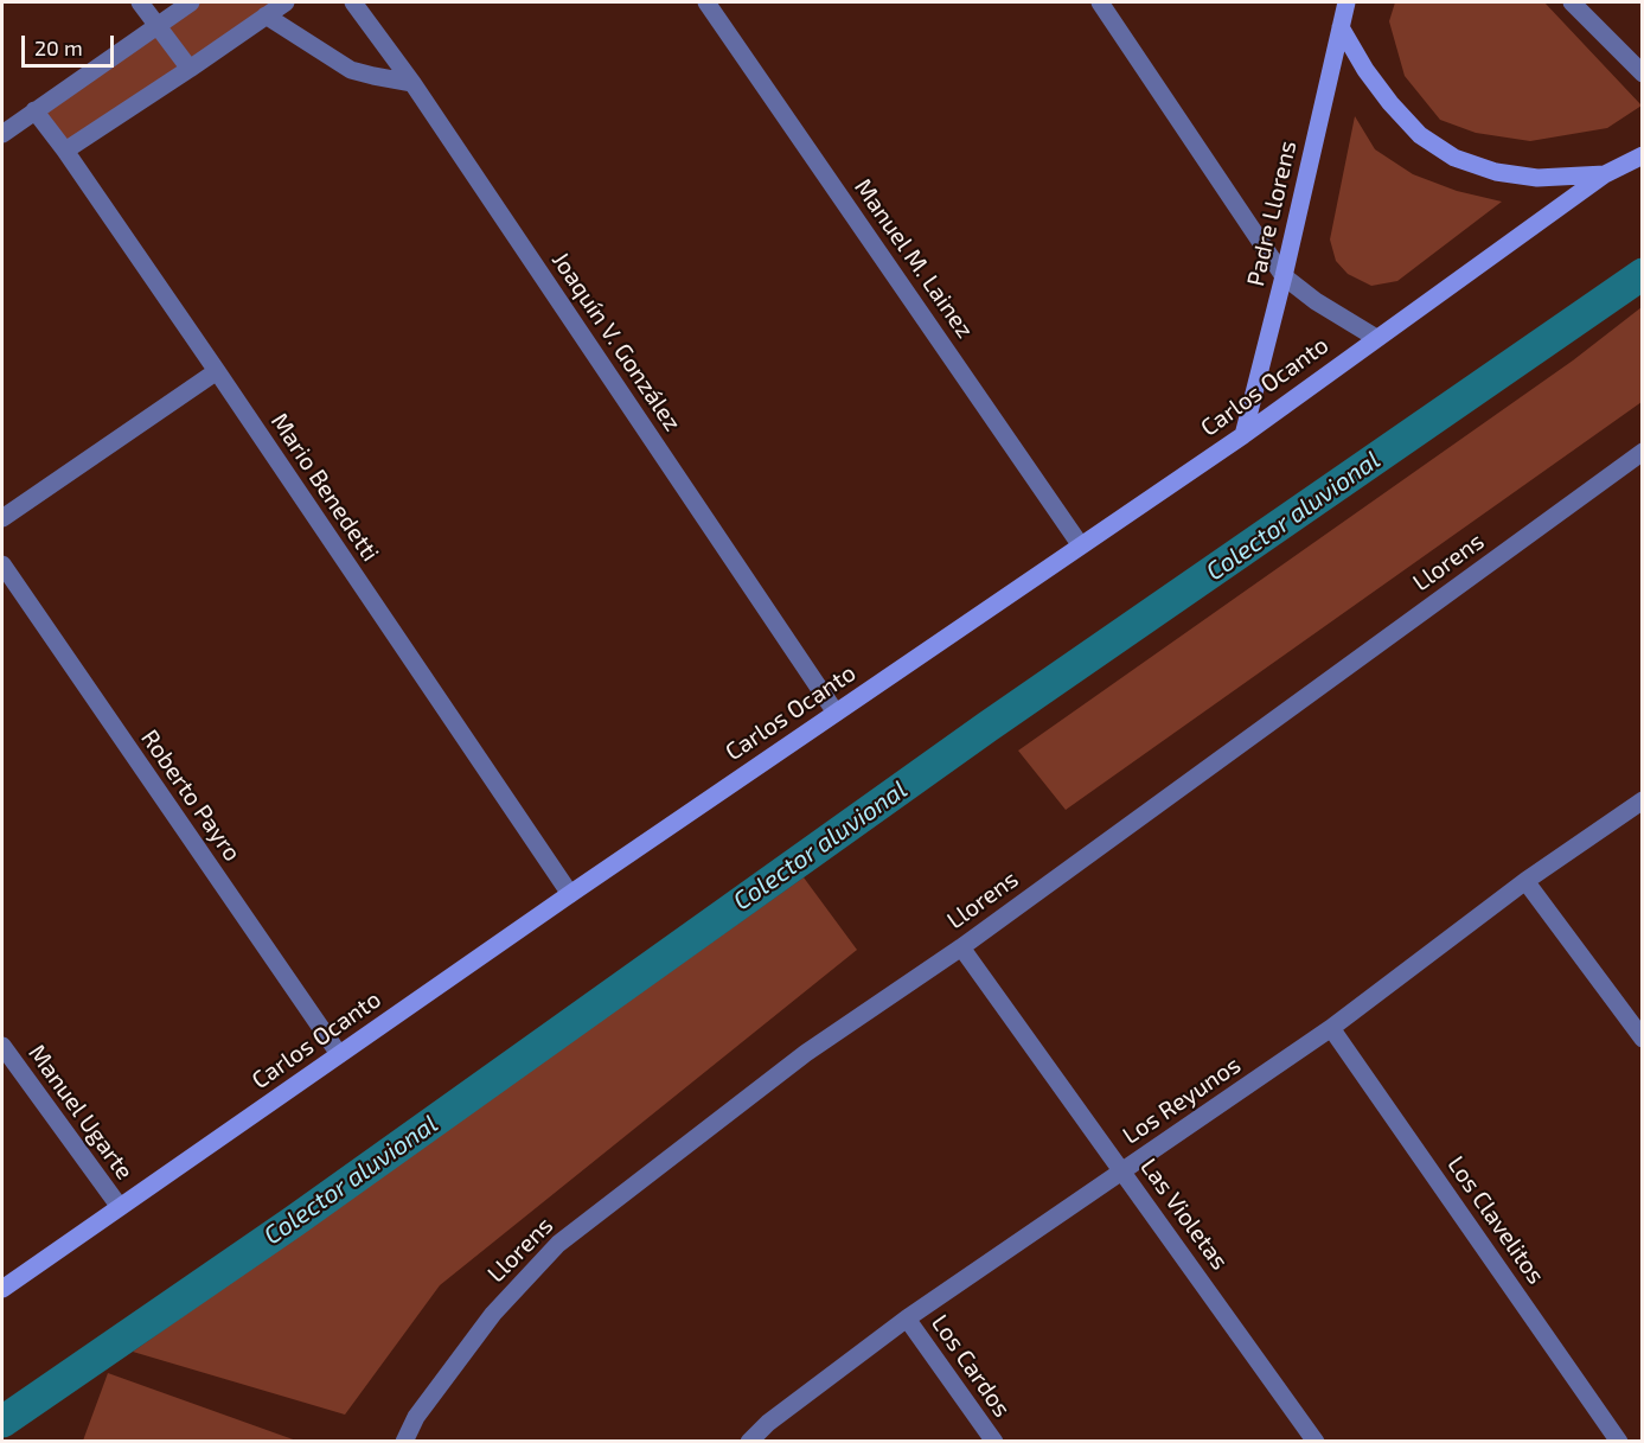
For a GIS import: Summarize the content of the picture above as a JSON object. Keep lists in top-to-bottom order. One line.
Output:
{"streets":{"street":["Padre Llorens","Manuel M. Lainez","Joaquín V. González","Carlos Ocanto","Mario Benedetti","Llorens","Roberto Payro","Los Reyunos","Manuel Ugarte","Las Violetas","Los Clavelitos","Los Cardos"]},"crossings":[["Padre Llorens","Carlos Ocanto"],["Manuel M. Lainez","Carlos Ocanto"],["Joaquín V. González","Carlos Ocanto"],["Carlos Ocanto","Mario Benedetti"],["Carlos Ocanto","Roberto Payro"],["Carlos Ocanto","Manuel Ugarte"],["Llorens","Las Violetas"],["Los Reyunos","Las Violetas"],["Los Reyunos","Los Clavelitos"],["Los Reyunos","Los Cardos"]],"water":["Colector aluvional"],"scale_bar":"20 m"}
